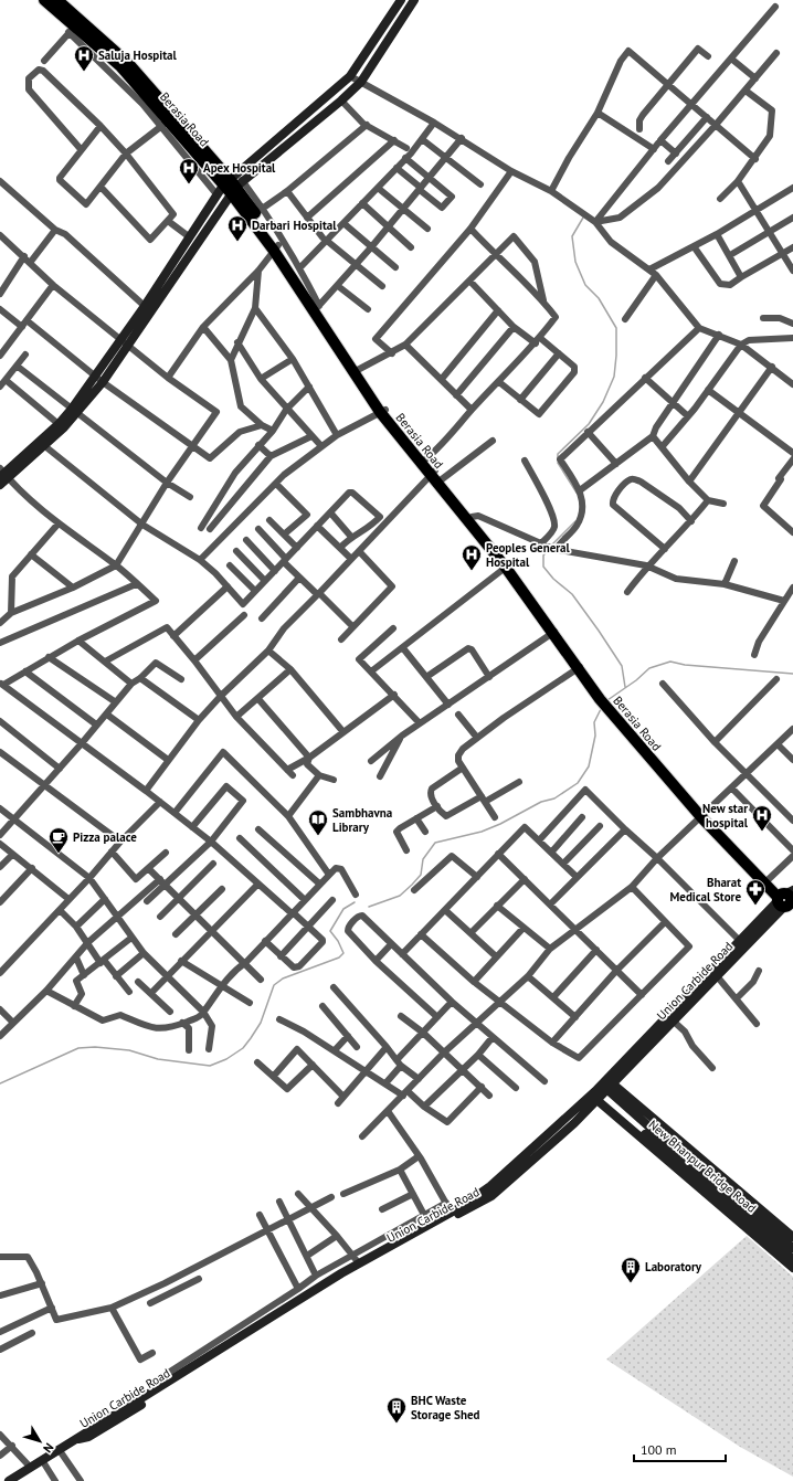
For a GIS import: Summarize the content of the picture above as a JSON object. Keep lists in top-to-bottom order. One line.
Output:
{"streets":{"main road":["Berasia Road"],"street":["Union Carbide Road","New Bhanpur Bridge Road"]},"crossings":[["Berasia Road","Union Carbide Road"],["Union Carbide Road","New Bhanpur Bridge Road"]],"places":{"hospital":["Saluja Hospital","Apex Hospital","Darbari Hospital","Peoples General Hospital","New star hospital"],"library":["Sambhavna Library"],"cafe":["Pizza palace"],"pharmacy":["Bharat Medical Store"],"building":["Laboratory","BHC Waste Storage Shed"]},"scale_bar":"100 m","north":"bottom right"}
